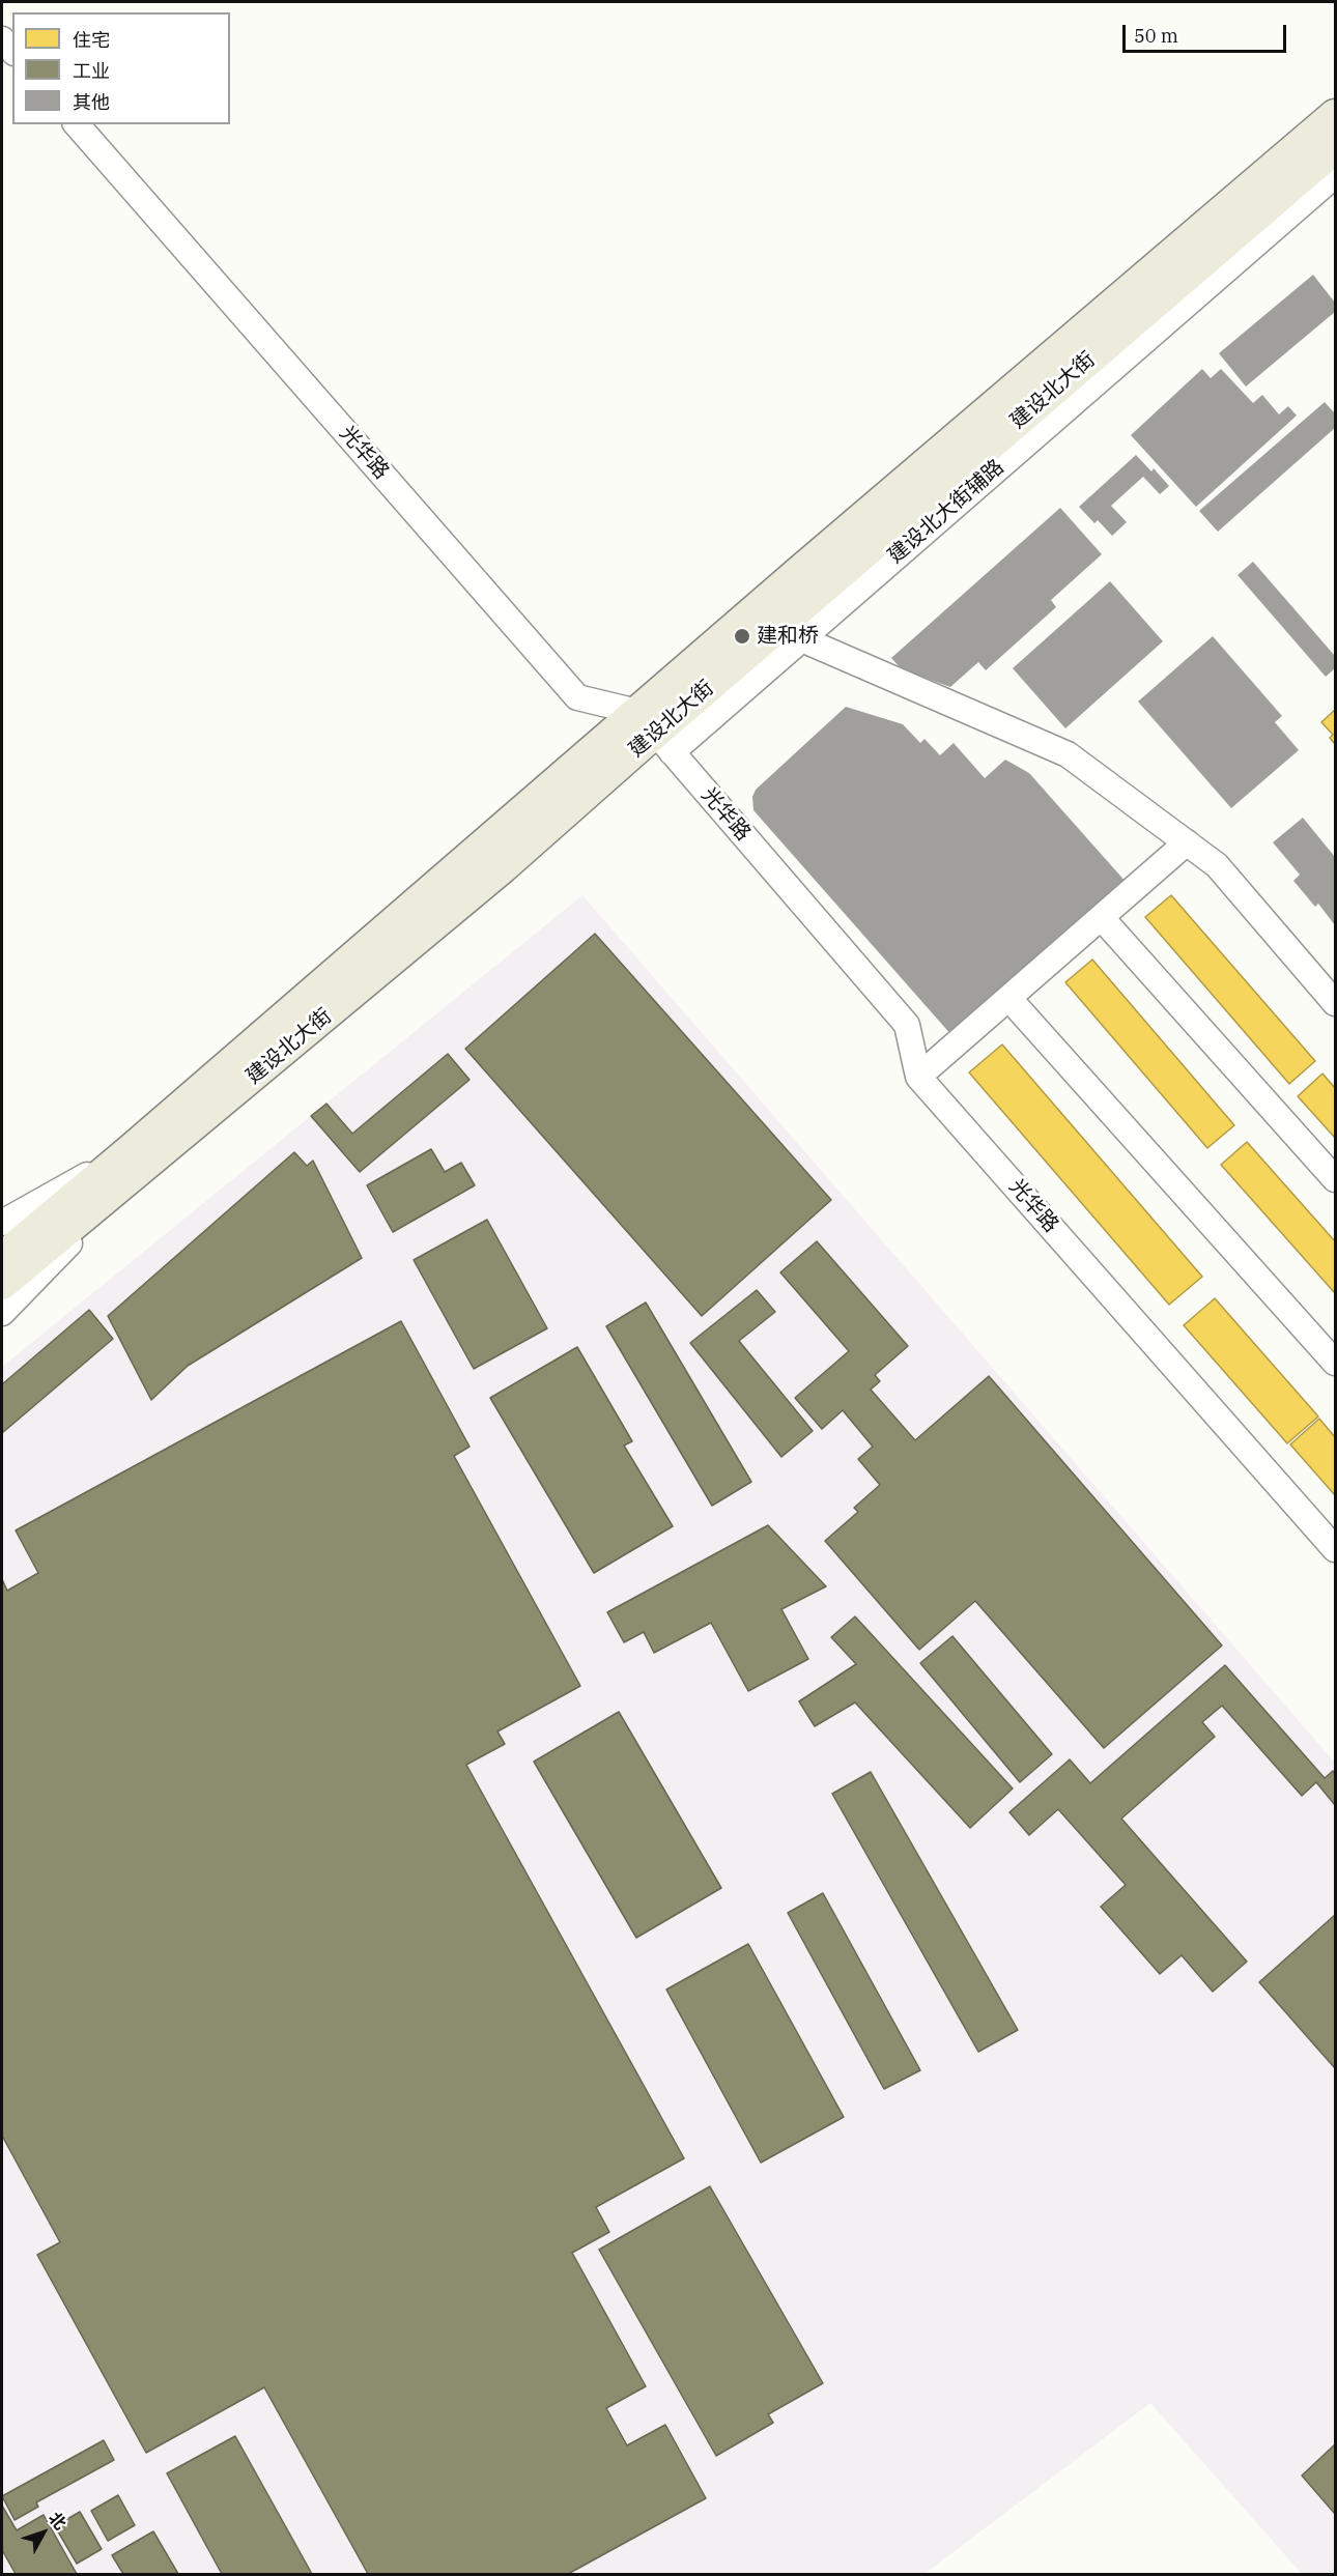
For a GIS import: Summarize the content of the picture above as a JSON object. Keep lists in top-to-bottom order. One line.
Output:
{"streets":{"main road":["建设北大街"],"street":["光华路","建设北大街辅路"]},"crossings":[["建设北大街","光华路"],["建设北大街","建设北大街辅路"]],"places":["建和桥"],"legend":["住宅","工业","其他"],"scale_bar":"50 m","north":"top right"}
